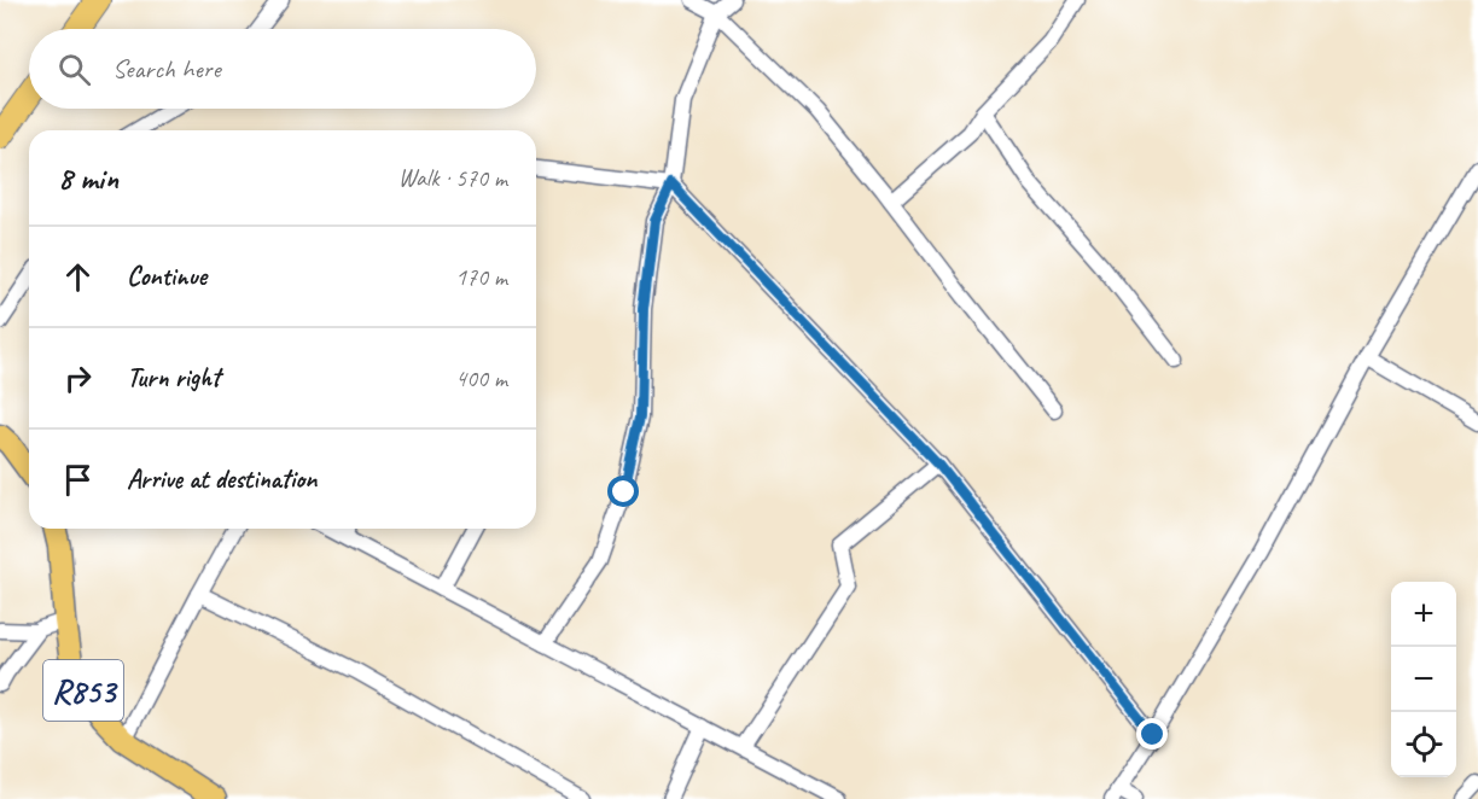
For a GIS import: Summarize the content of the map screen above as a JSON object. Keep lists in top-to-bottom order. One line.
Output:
{"streets":{"main road":["R853"]},"page":{"search":"Search here","heading":["8 min","Walk · 570 m"],"list":[["Continue","170 m"],["Turn right","400 m"],"Arrive at destination"],"map_buttons":["+","−"]}}
